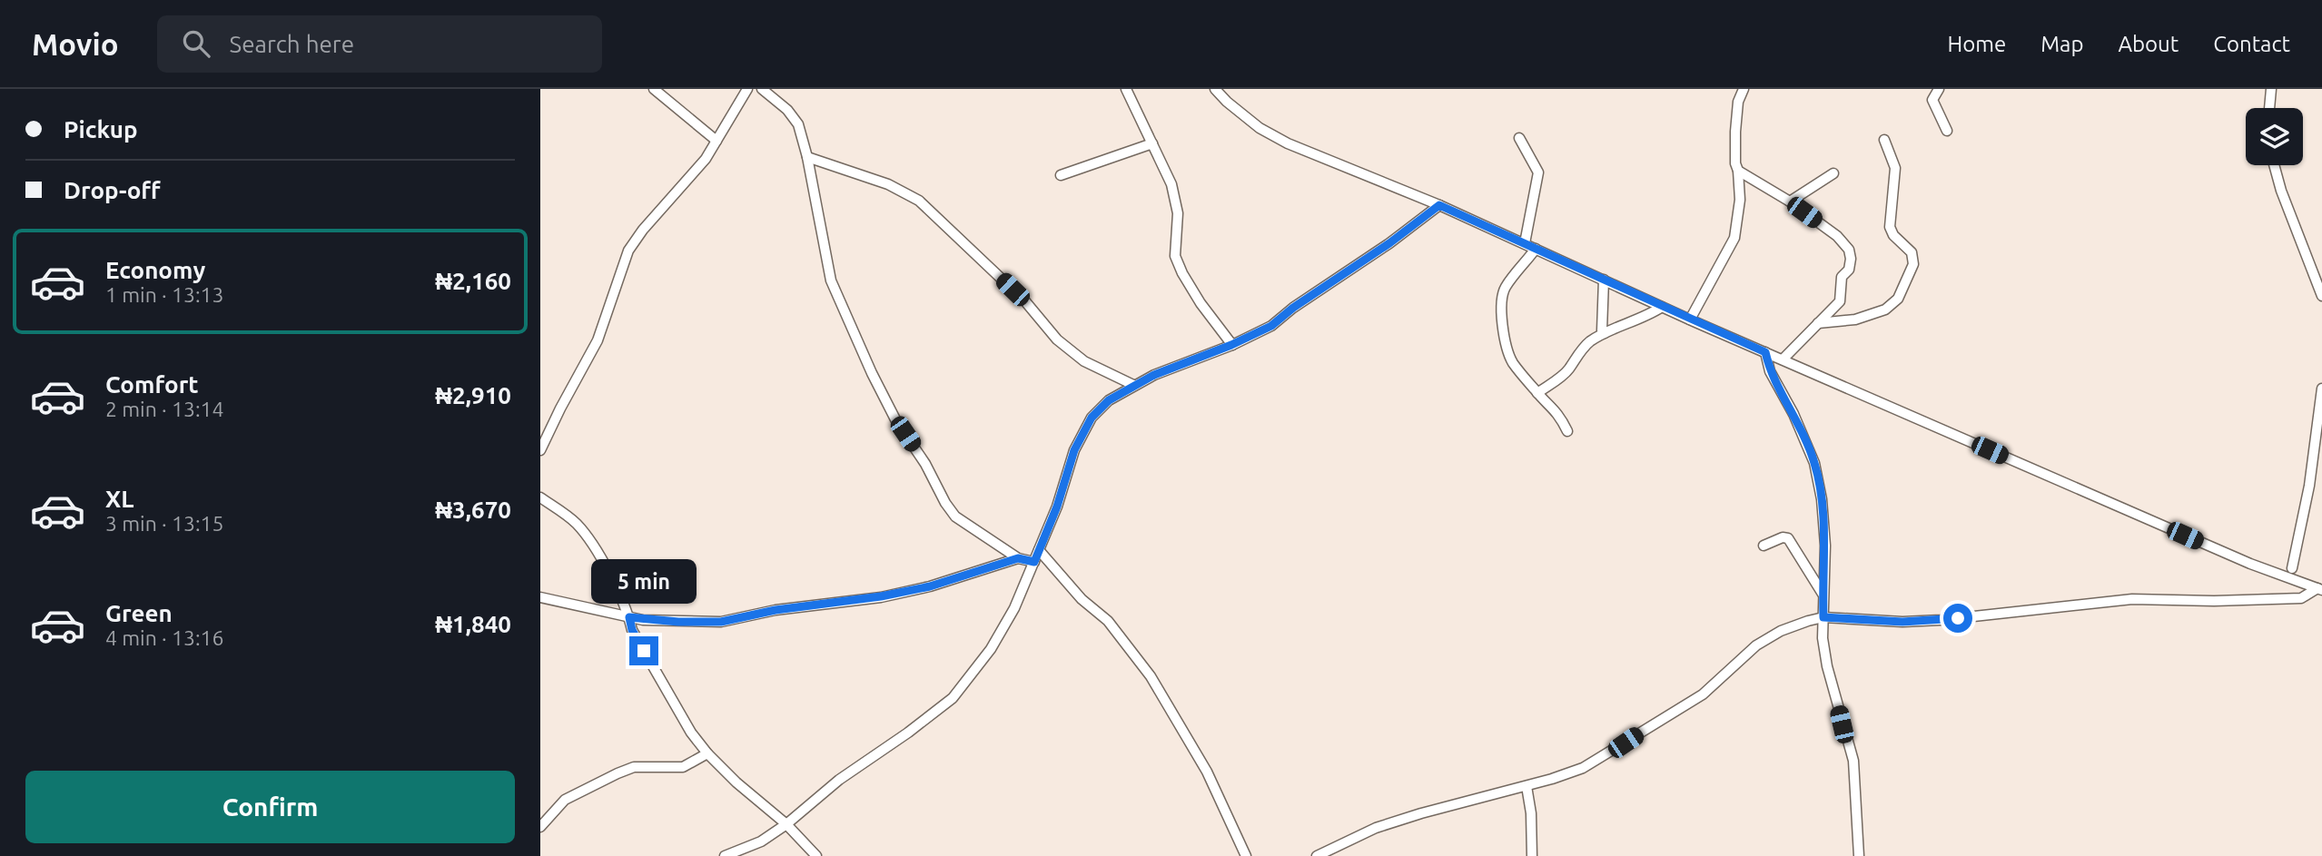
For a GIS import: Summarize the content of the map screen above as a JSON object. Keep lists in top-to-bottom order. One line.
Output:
{"page":{"header":"Movio","search":"Search here","nav":["Home","Map","About","Contact"],"banner":["Pickup","Drop-off"],"list":[{"name":"Economy","note":"1 min · 13:13","value":"₦2,160"},{"name":"Comfort","note":"2 min · 13:14","value":"₦2,910"},{"name":"XL","note":"3 min · 13:15","value":"₦3,670"},{"name":"Green","note":"4 min · 13:16","value":"₦1,840"}],"bubble":"5 min","buttons":"Confirm"}}
